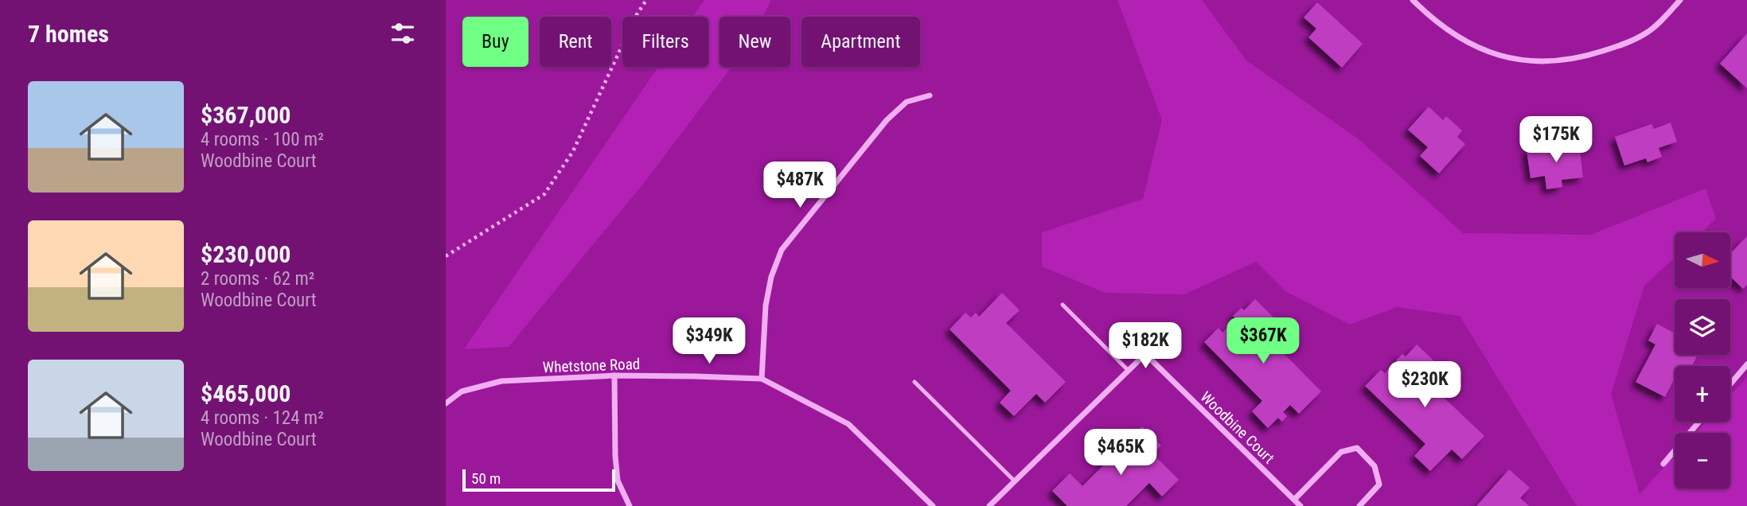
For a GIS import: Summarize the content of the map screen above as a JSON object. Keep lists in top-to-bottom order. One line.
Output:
{"streets":{"street":["Whetstone Road","Woodbine Court"]},"scale_bar":"50 m","north":"right","page":{"heading":"7 homes","chip":["Buy","Rent","Filters","New","Apartment"],"list":[{"name":"$367,000","note":"4 rooms · 100 m² · Woodbine Court"},{"name":"$230,000","note":"2 rooms · 62 m² · Woodbine Court"},{"name":"$465,000","note":"4 rooms · 124 m² · Woodbine Court"}],"price":["$175K","$487K","$349K","$367K","$182K","$230K","$465K"],"map_buttons":["+","−"],"scale":"50 m"}}
